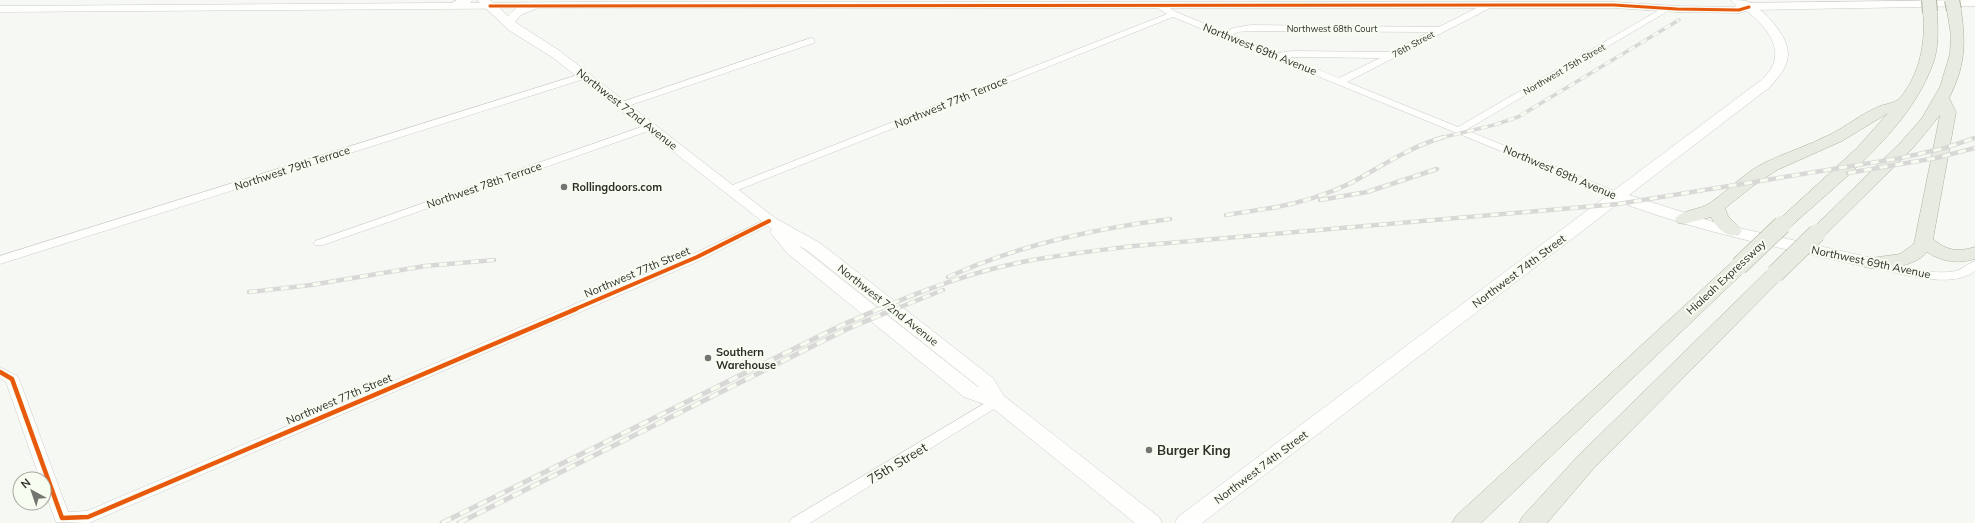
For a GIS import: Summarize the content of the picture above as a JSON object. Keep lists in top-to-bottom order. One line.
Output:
{"streets":{"main road":["Northwest 69th Avenue","Northwest 72nd Avenue","Northwest 74th Street","Hialeah Expressway"],"street":["Northwest 68th Court","76th Street","Northwest 75th Street","Northwest 77th Terrace","Northwest 79th Terrace","Northwest 78th Terrace","Northwest 77th Street","75th Street"]},"crossings":[["Northwest 68th Court","76th Street"],["Northwest 68th Court","Northwest 69th Avenue"],["76th Street","Northwest 69th Avenue"],["Northwest 69th Avenue","Northwest 75th Street"],["Northwest 69th Avenue","Northwest 77th Terrace"],["Northwest 69th Avenue","Northwest 74th Street"],["Northwest 77th Terrace","Northwest 72nd Avenue"],["Northwest 72nd Avenue","Northwest 79th Terrace"],["Northwest 72nd Avenue","Northwest 78th Terrace"],["Northwest 72nd Avenue","Northwest 77th Street"],["Northwest 72nd Avenue","75th Street"]],"places":["Rollingdoors.com","Southern Warehouse","Burger King"],"north":"top left"}
